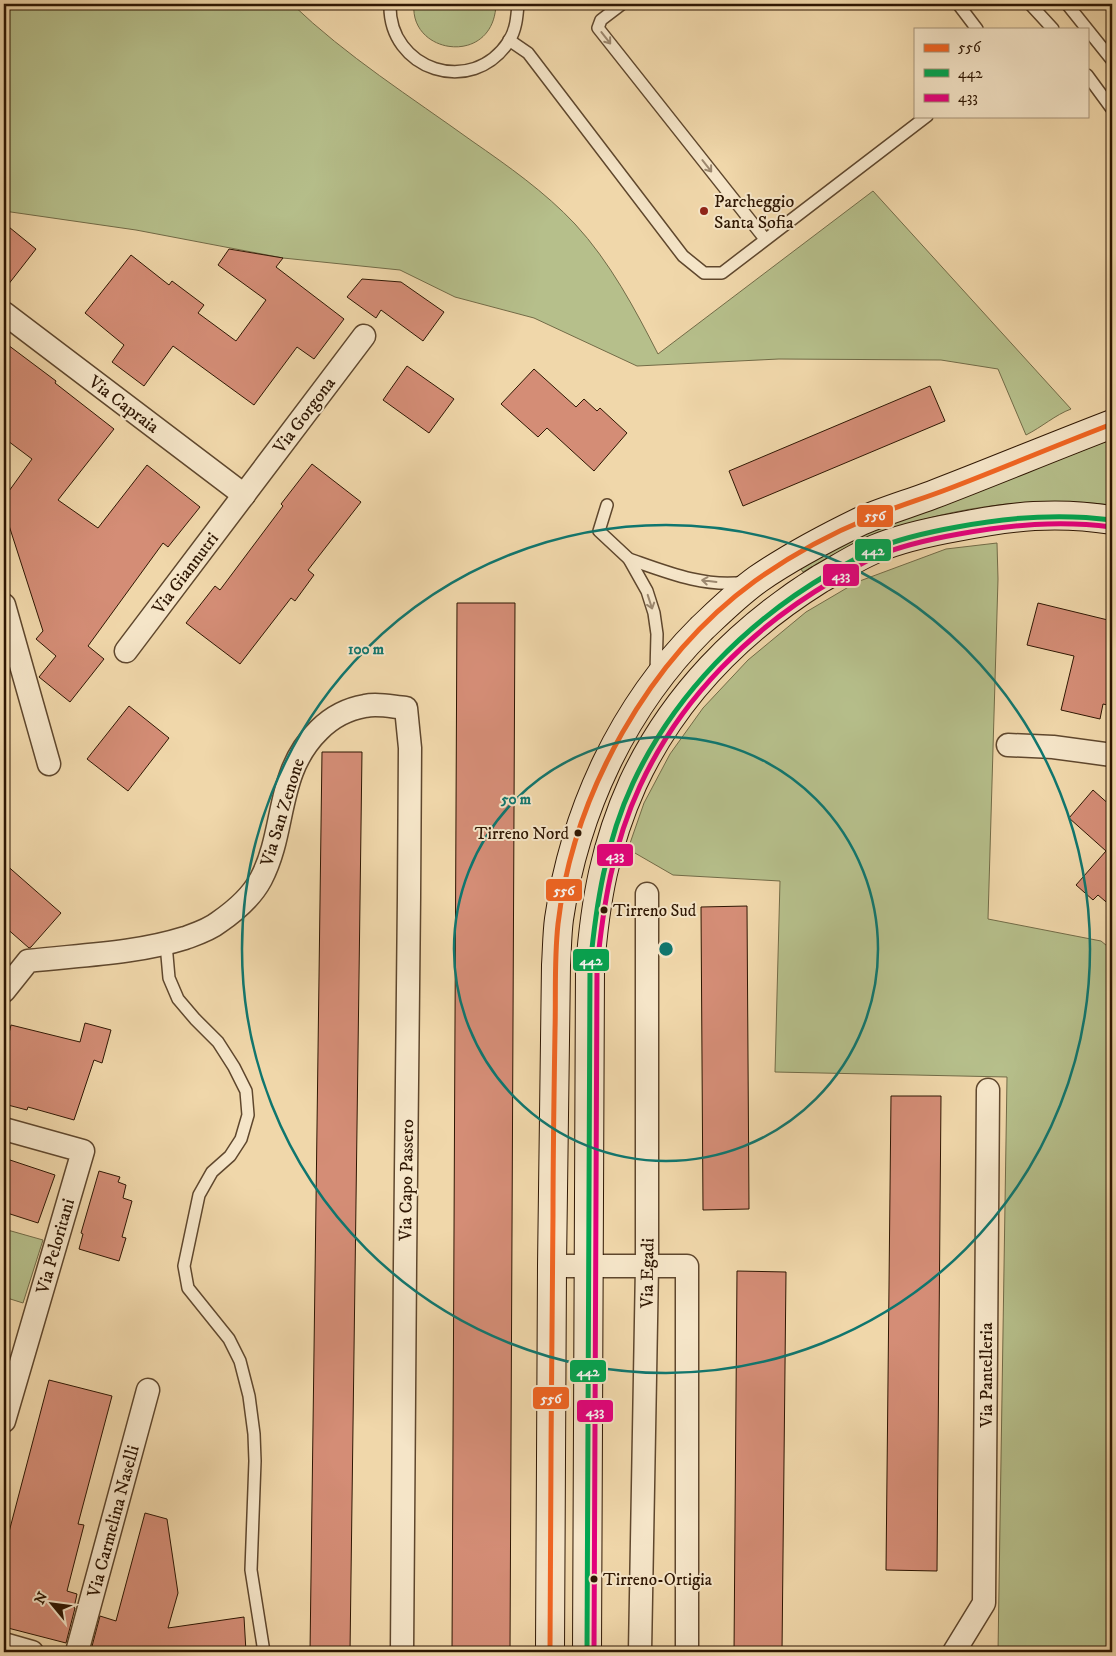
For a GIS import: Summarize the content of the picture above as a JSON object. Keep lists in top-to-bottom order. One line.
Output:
{"streets":{"street":["Via Capraia","Via Gorgona","Via Giannutri","Via San Zenone","Via Capo Passero","Via Peloritani","Via Egadi","Via Pantelleria","Via Carmelina Naselli"]},"crossings":[["Via Capraia","Via Gorgona"],["Via Capraia","Via Giannutri"],["Via Gorgona","Via Giannutri"],["Via San Zenone","Via Capo Passero"]],"places":["Parcheggio Santa Sofia","Tirreno Nord","Tirreno Sud","Tirreno-Ortigia"],"lines":["transit line 556","transit line 442","transit line 433"],"legend":["556","442","433"],"north":"top left","rings":["100 m","50 m"]}
